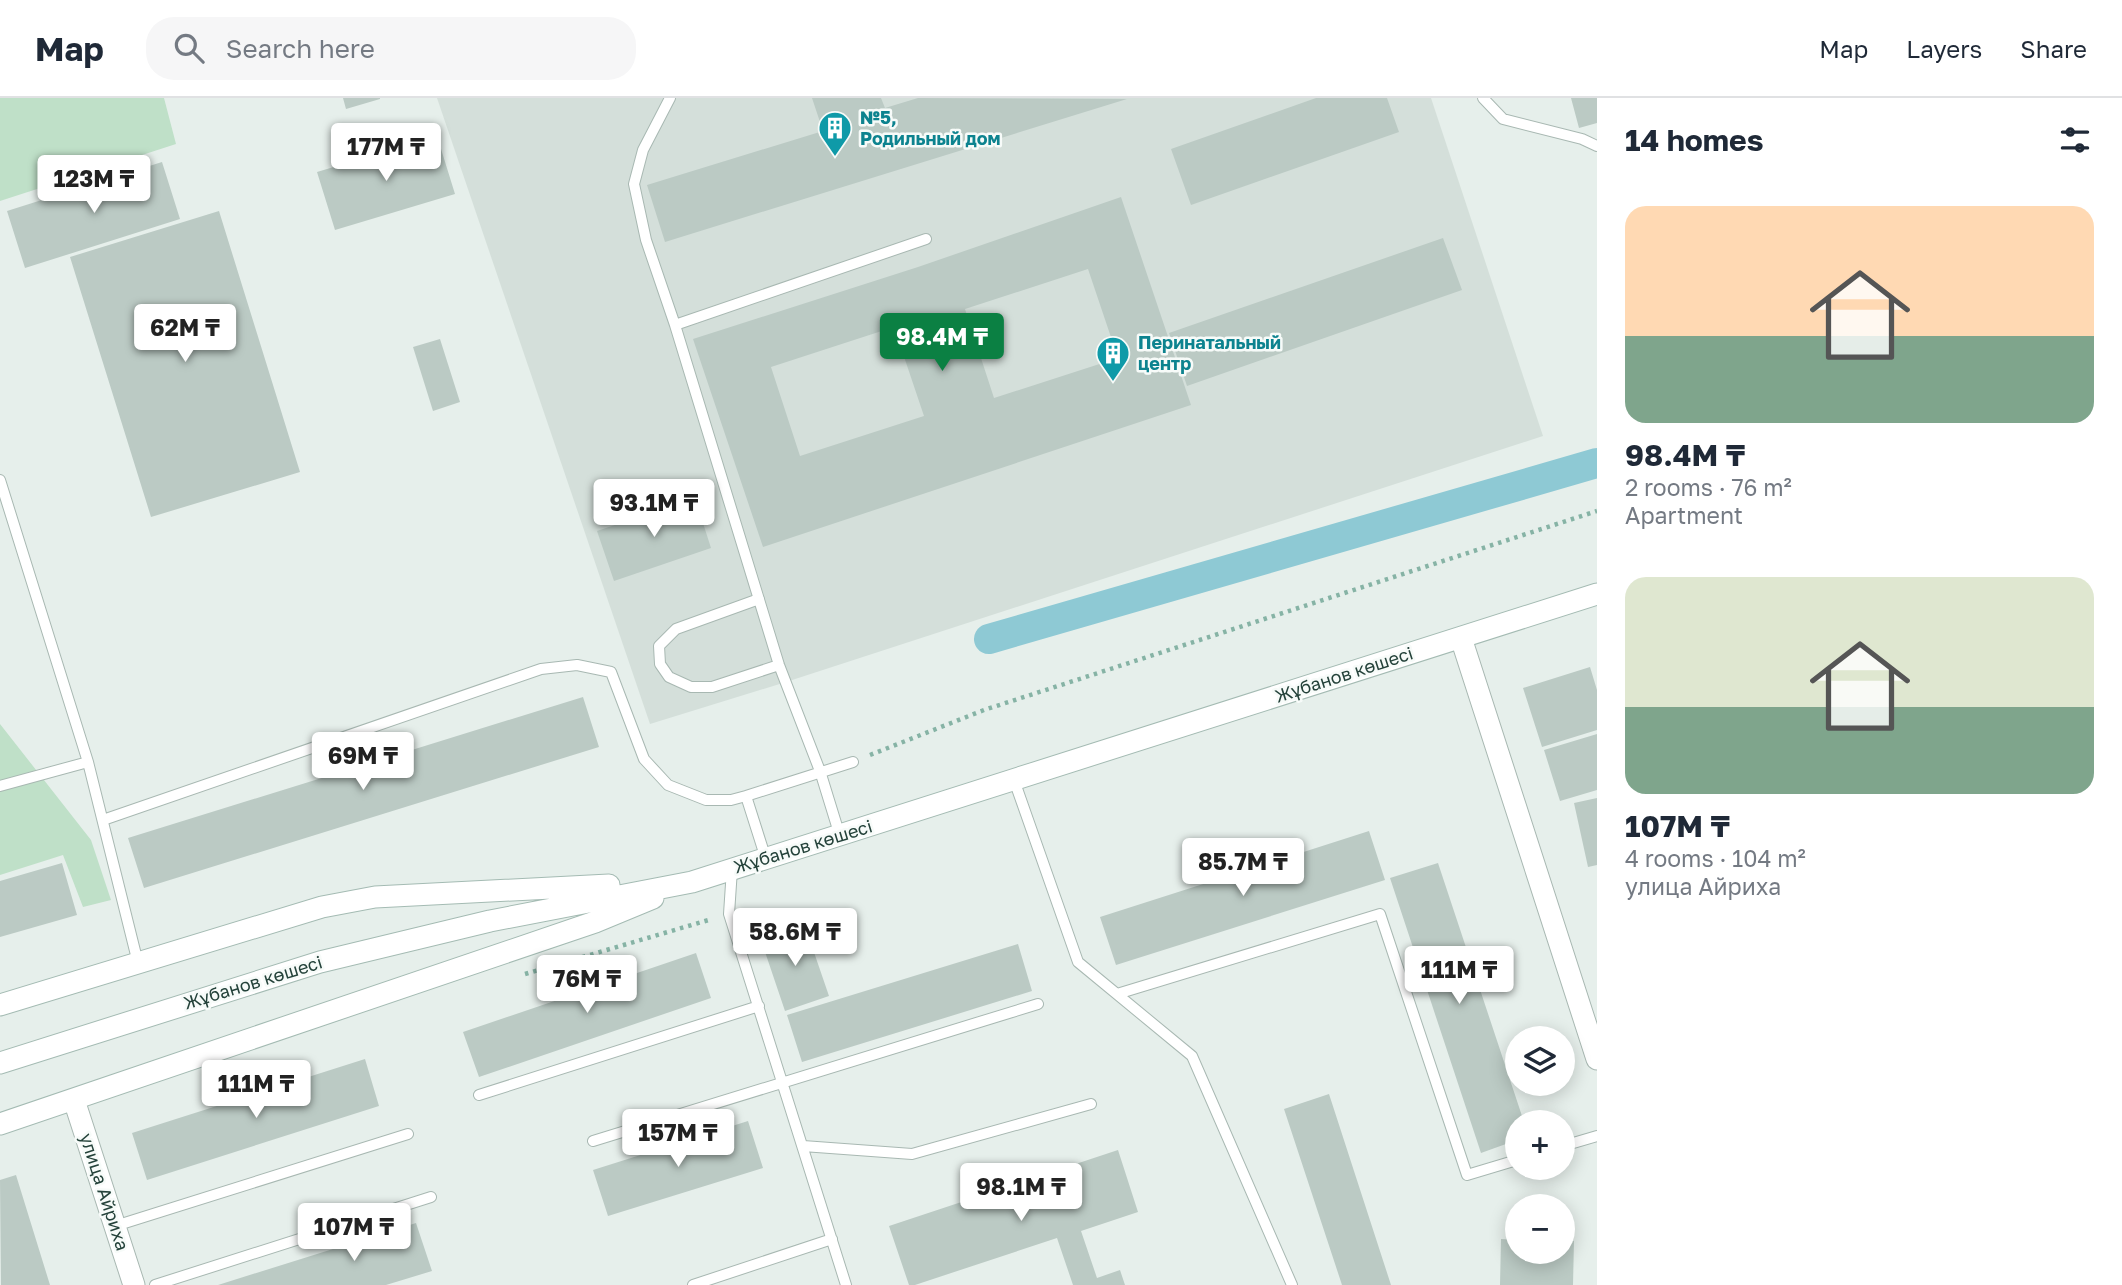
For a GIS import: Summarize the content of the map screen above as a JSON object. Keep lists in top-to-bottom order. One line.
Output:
{"streets":{"main road":["Жұбанов көшесі","улица Айриха"]},"places":{"building":["№5, Родильный дом","Перинатальный центр"]},"page":{"header":"Map","search":"Search here","nav":["Map","Layers","Share"],"heading":"14 homes","price":["177M ₸","123M ₸","62M ₸","98.4M ₸","93.1M ₸","69M ₸","85.7M ₸","58.6M ₸","111M ₸","76M ₸","111M ₸","157M ₸","98.1M ₸","107M ₸"],"list":[{"name":"98.4M ₸","note":"2 rooms · 76 m² · Apartment"},{"name":"107M ₸","note":"4 rooms · 104 m² · улица Айриха"}],"map_buttons":["+","−"]}}
